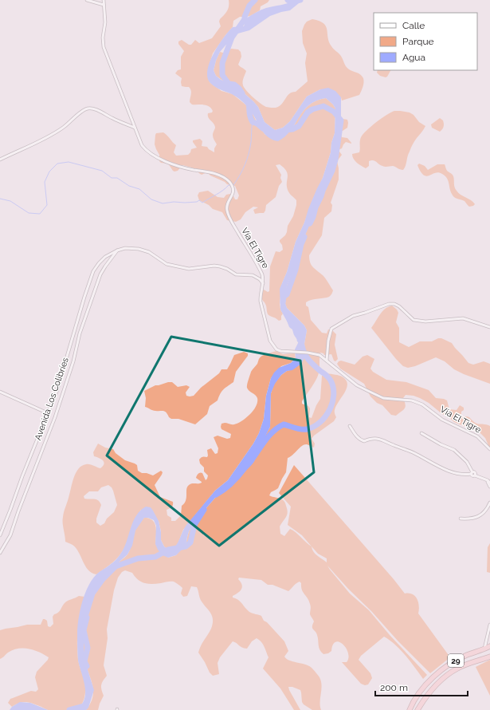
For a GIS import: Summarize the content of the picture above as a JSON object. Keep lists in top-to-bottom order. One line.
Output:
{"streets":{"highway":["29"],"street":["Vía El Tigre","Avenida Los Colibríes"]},"crossings":[["Vía El Tigre","Avenida Los Colibríes"]],"legend":["Calle","Parque","Agua"],"scale_bar":"200 m"}
